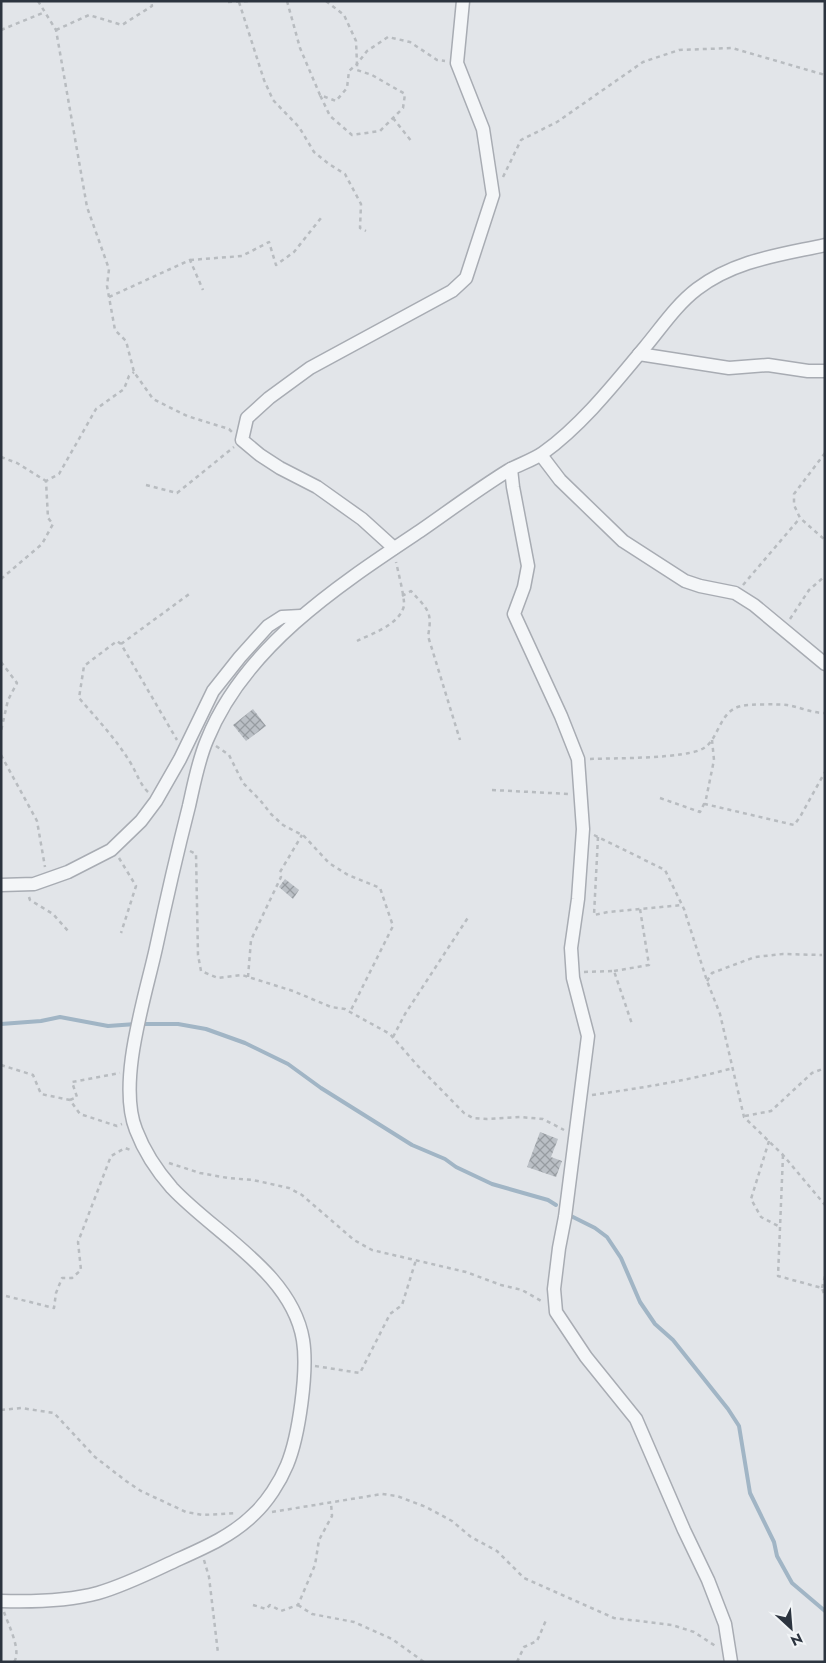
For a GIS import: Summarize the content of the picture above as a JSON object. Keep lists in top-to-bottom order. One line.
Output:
{"north":"bottom right"}
